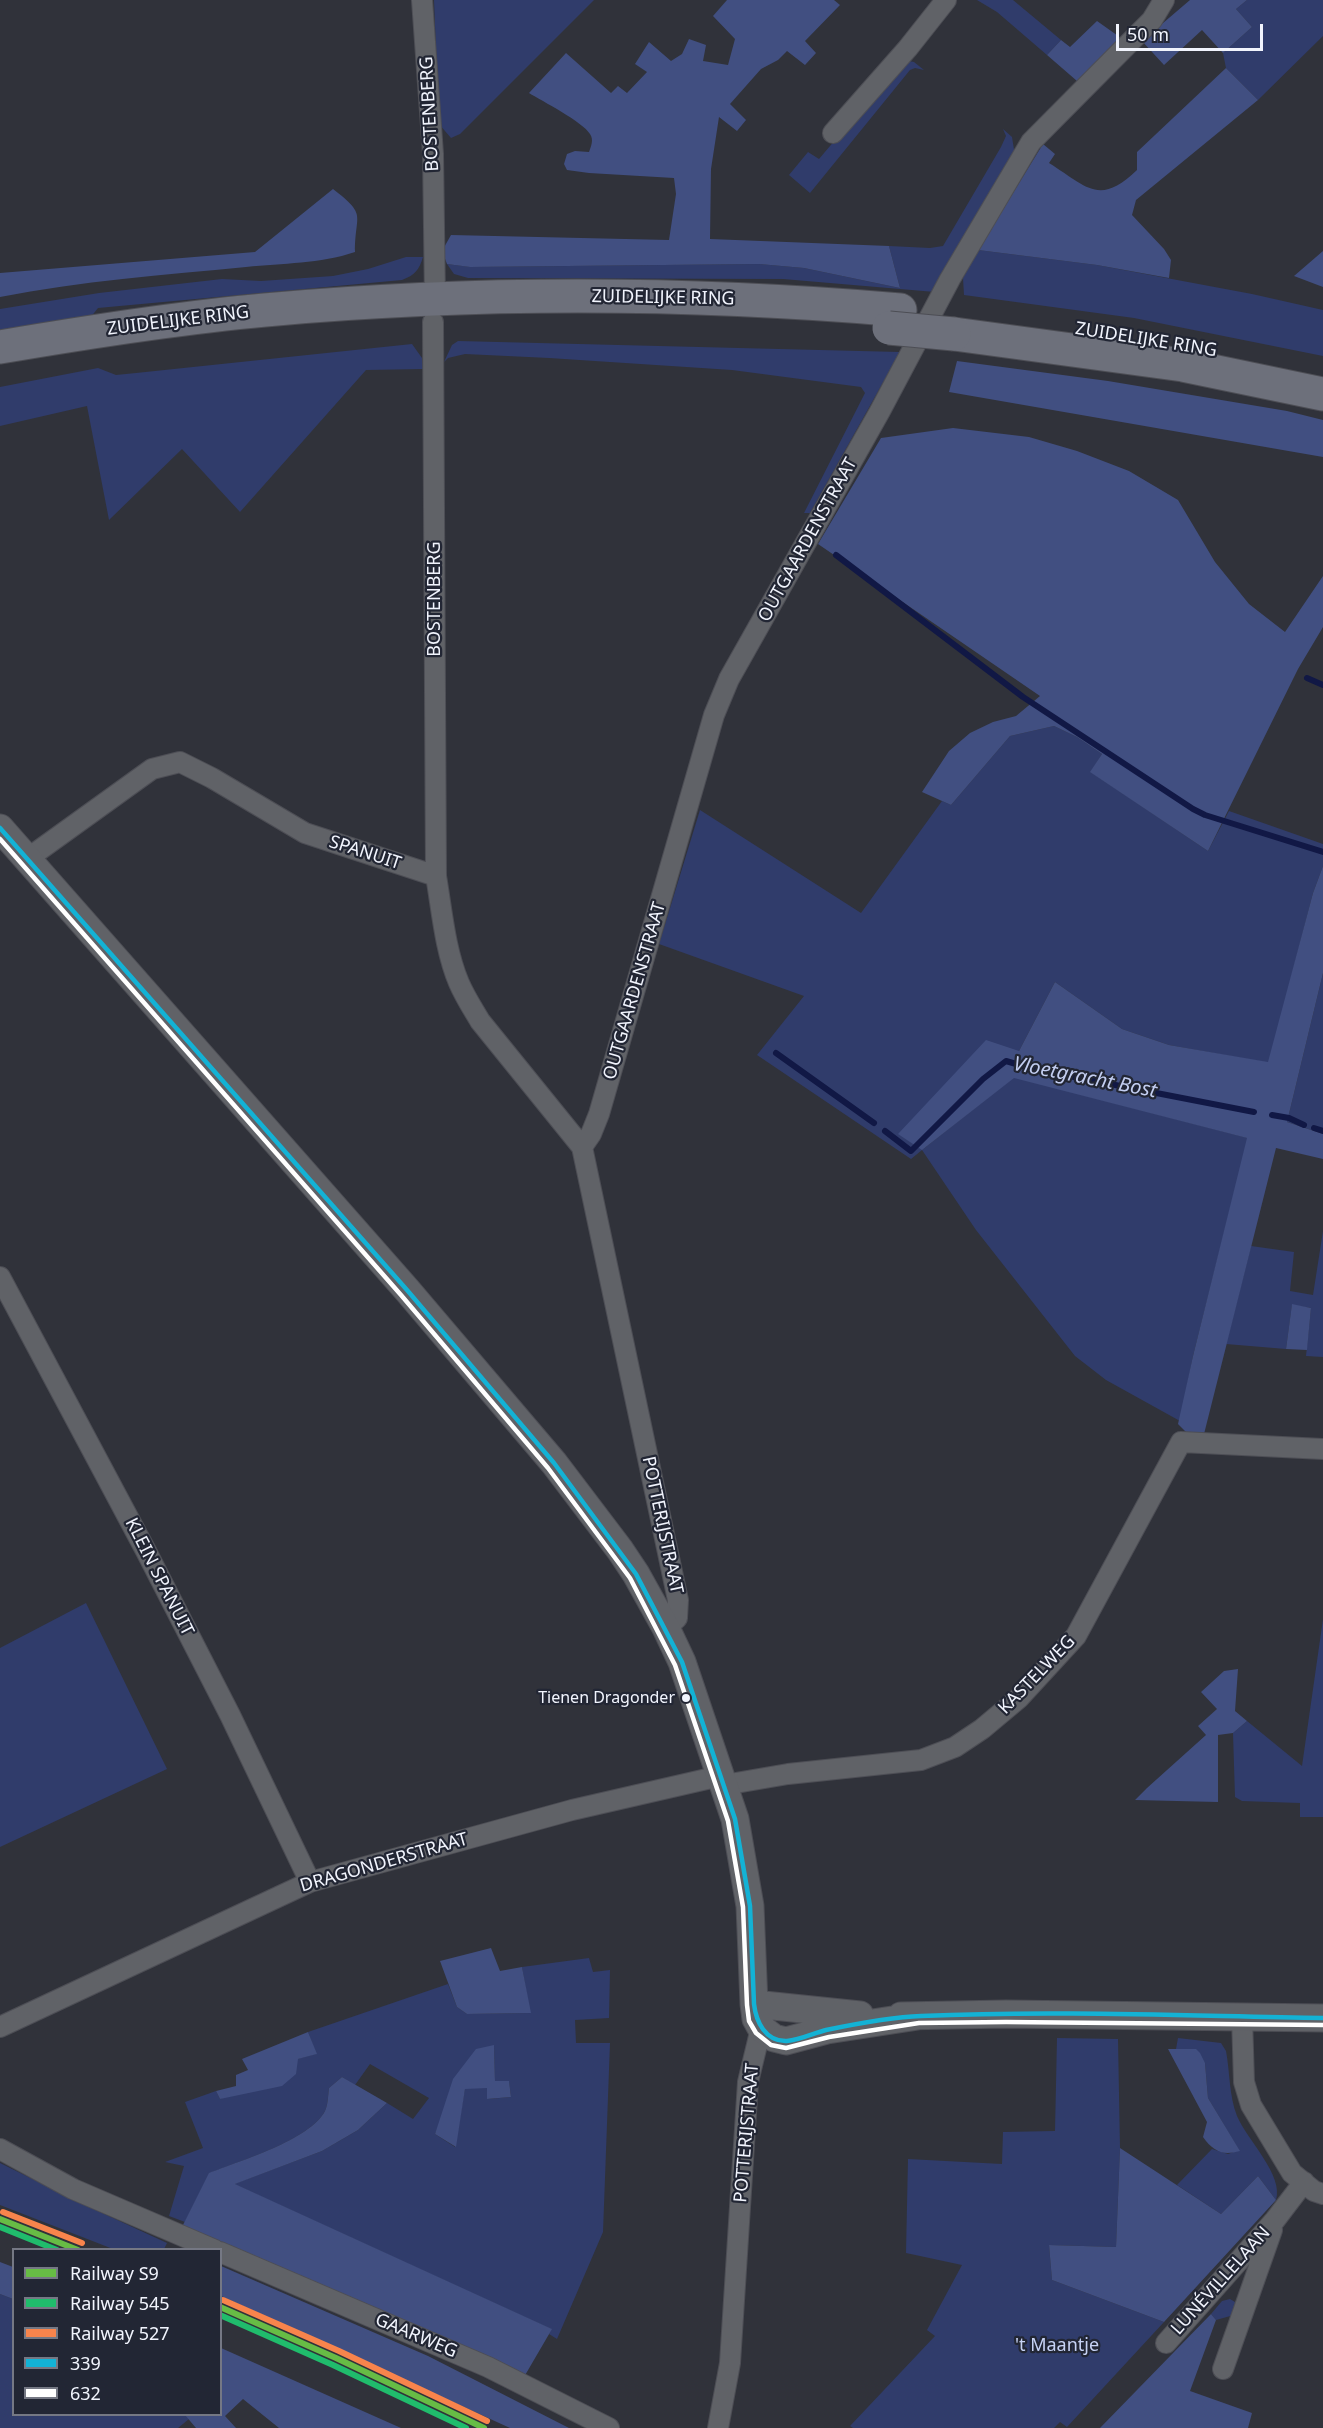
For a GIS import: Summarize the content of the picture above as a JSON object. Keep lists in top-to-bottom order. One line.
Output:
{"streets":{"highway":["ZUIDELIJKE RING"],"street":["BOSTENBERG","OUTGAARDENSTRAAT","SPANUIT","POTTERIJSTRAAT","KLEIN SPANUIT","KASTELWEG","DRAGONDERSTRAAT","LUNÉVILLELAAN","GAARWEG"]},"crossings":[["BOSTENBERG","ZUIDELIJKE RING"],["BOSTENBERG","SPANUIT"],["OUTGAARDENSTRAAT","POTTERIJSTRAAT"],["POTTERIJSTRAAT","KASTELWEG"],["POTTERIJSTRAAT","DRAGONDERSTRAAT"],["KLEIN SPANUIT","DRAGONDERSTRAAT"],["KASTELWEG","DRAGONDERSTRAAT"]],"water":["Vloetgracht Bost"],"parks":["'t Maantje"],"places":["Tienen Dragonder"],"lines":["transit line 339","transit line 632","rail line 527","rail line S9","rail line 545"],"legend":["Railway S9","Railway 545","Railway 527","339","632"],"scale_bar":"50 m"}
